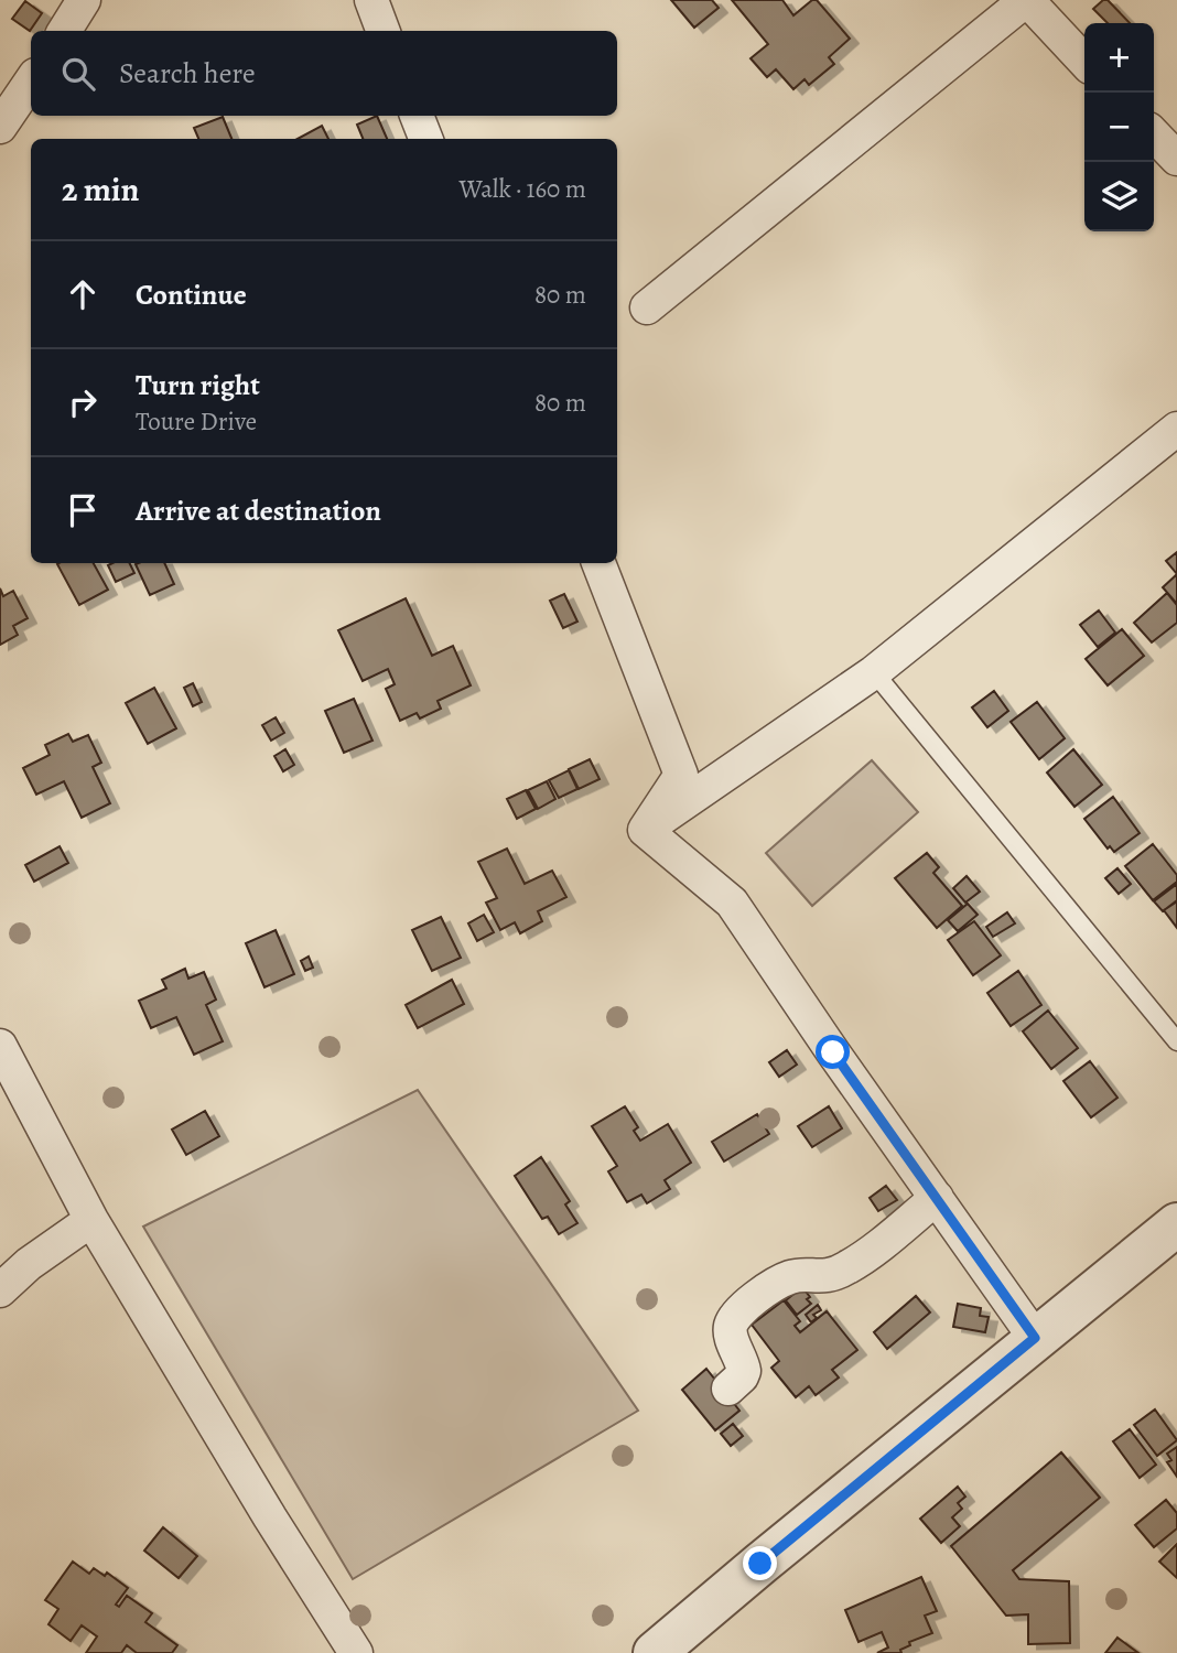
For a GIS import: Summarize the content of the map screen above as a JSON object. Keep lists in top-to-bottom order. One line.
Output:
{"page":{"map_buttons":["+","−"],"search":"Search here","heading":["2 min","Walk · 160 m"],"list":[["Continue","80 m"],["Turn right","Toure Drive","80 m"],"Arrive at destination"]}}
